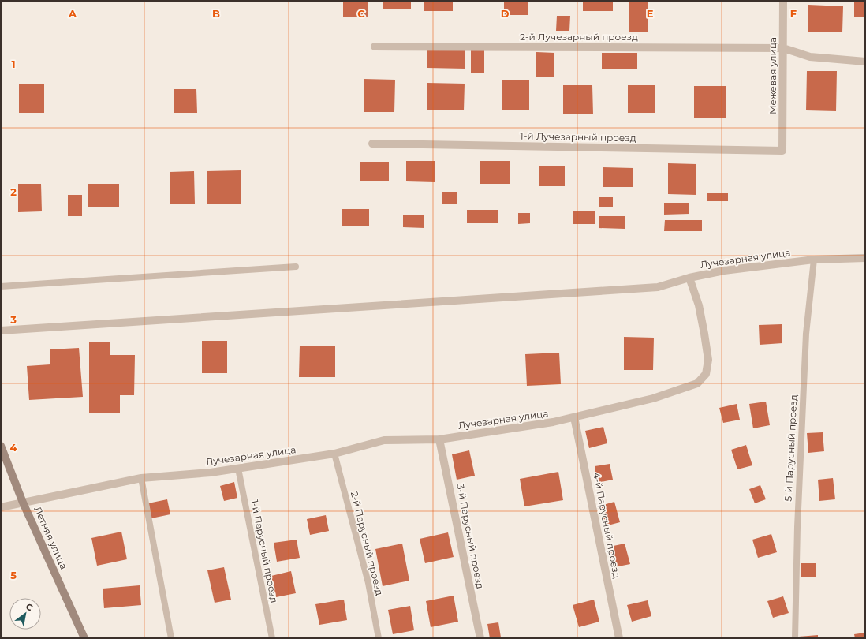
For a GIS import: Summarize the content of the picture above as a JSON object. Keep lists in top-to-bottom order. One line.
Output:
{"streets":{"street":["2-й Лучезарный проезд","Межевая улица","1-й Лучезарный проезд","Лучезарная улица","4-й Парусный проезд","3-й Парусный проезд","Летняя улица"],"lane":["5-й Парусный проезд","2-й Парусный проезд","1-й Парусный проезд"]},"crossings":[["2-й Лучезарный проезд","Межевая улица"],["Межевая улица","1-й Лучезарный проезд"],["Лучезарная улица","5-й Парусный проезд"],["Лучезарная улица","4-й Парусный проезд"],["Лучезарная улица","3-й Парусный проезд"],["Лучезарная улица","Летняя улица"],["Лучезарная улица","2-й Парусный проезд"],["Лучезарная улица","1-й Парусный проезд"]],"north":"top right","grid":{"columns":["A","B","C","D","E","F"],"rows":["1","2","3","4","5"]}}
